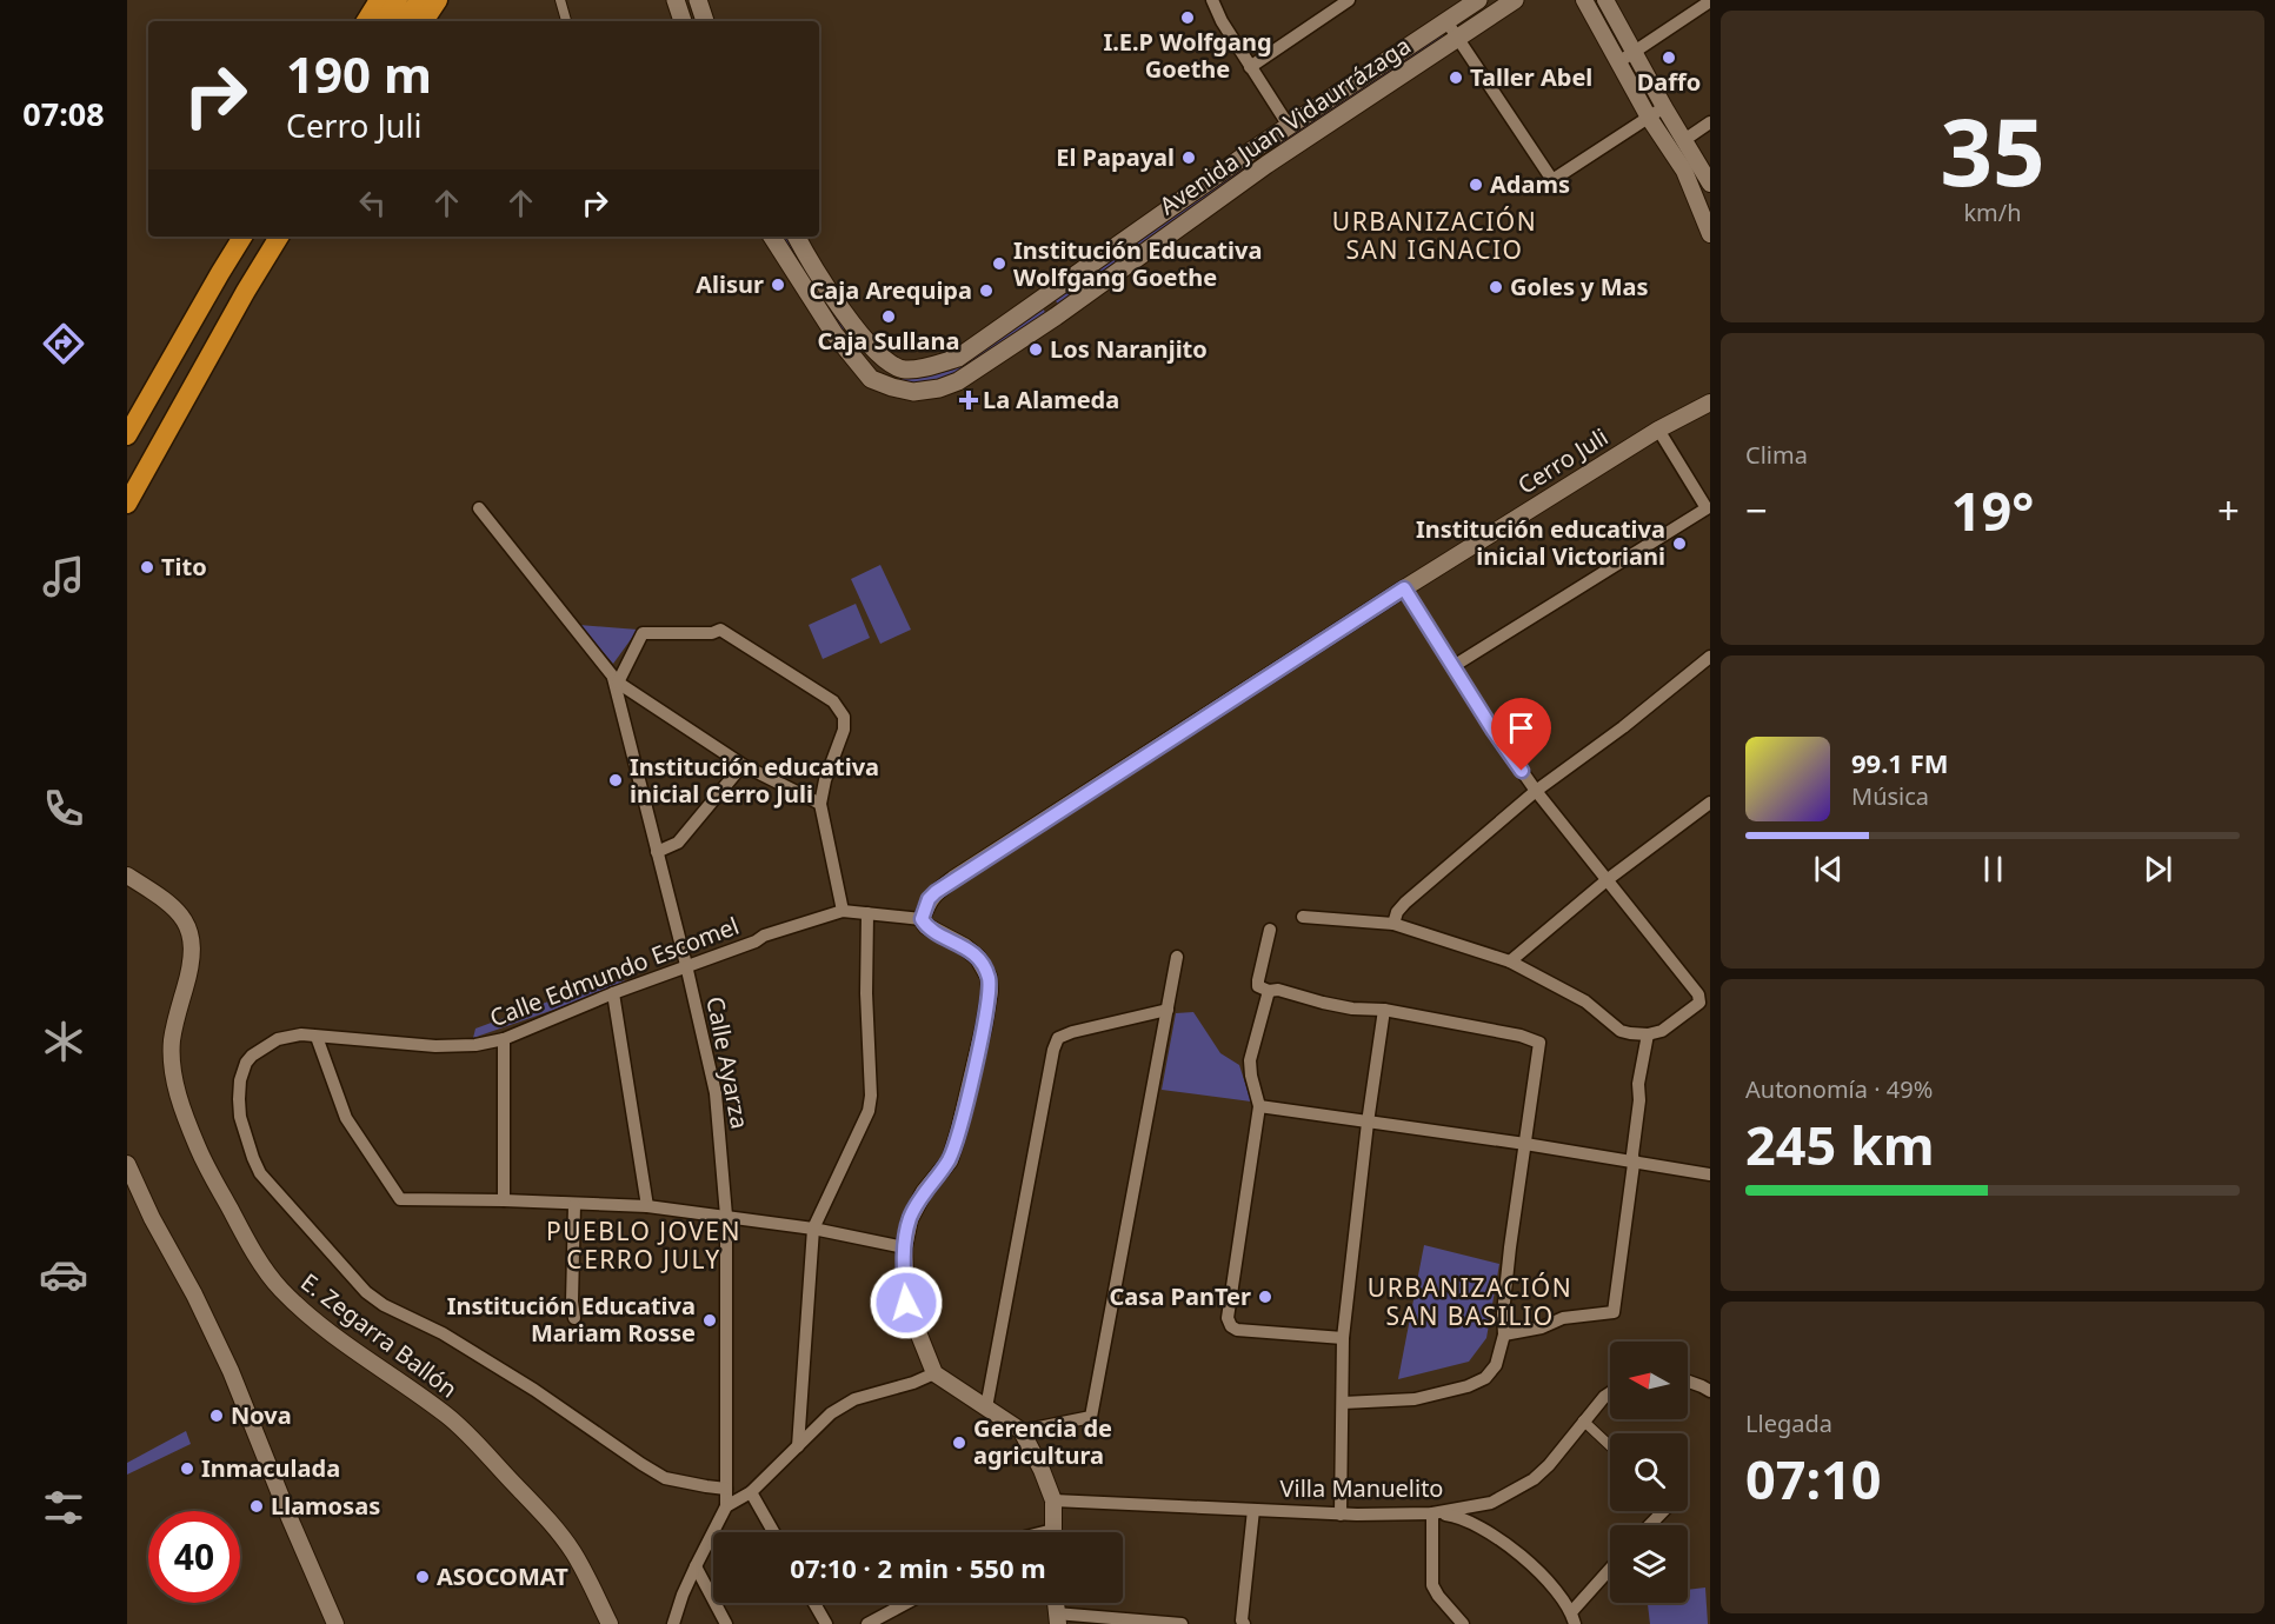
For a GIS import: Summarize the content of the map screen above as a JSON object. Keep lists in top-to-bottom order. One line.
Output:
{"streets":{"main road":["Avenida Juan Vidaurrázaga"],"street":["Cerro Juli","Calle Edmundo Escomel","Calle Ayarza","E. Zegarra Ballón","Villa Manuelito"]},"crossings":[["Cerro Juli","Calle Edmundo Escomel"],["Calle Edmundo Escomel","Calle Ayarza"]],"districts":["URBANIZACIÓN SAN IGNACIO","PUEBLO JOVEN CERRO JULY","URBANIZACIÓN SAN BASILIO"],"places":{"other":["I.E.P Wolfgang Goethe","Daffo","Taller Abel","El Papayal","Adams","Institución Educativa Wolfgang Goethe","Alisur","Goles y Mas","Caja Arequipa","Caja Sullana","Los Naranjito","Institución educativa inicial Victoriani","Tito","Institución educativa inicial Cerro Juli","Casa PanTer","Institución Educativa Mariam Rosse","Nova","Gerencia de agricultura","Inmaculada","Llamosas","ASOCOMAT"],"health":["La Alameda"]},"north":"left","page":{"tabs":"07:08","tile":[["35","km/h"],"Clima",["Autonomía · 49%","245 km"],["Llegada","07:10"]],"turn":["190 m","Cerro Juli"],"heat":["−","19°","+"],"song":["99.1 FM","Música"],"limit":"40","trip":"07:10 · 2 min · 550 m"}}
